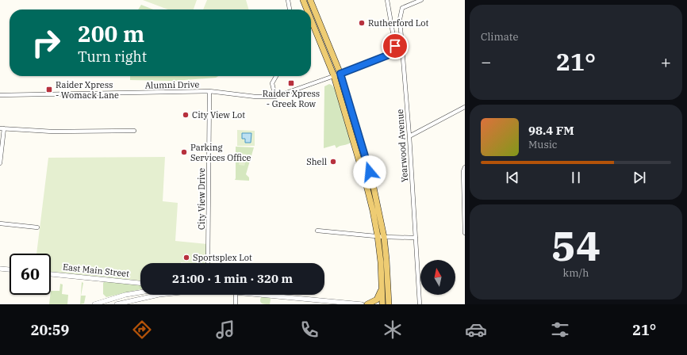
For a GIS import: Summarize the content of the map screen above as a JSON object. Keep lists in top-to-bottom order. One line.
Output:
{"streets":{"street":["Alumni Drive","Yearwood Avenue","City View Drive","East Main Street"]},"crossings":[["Alumni Drive","City View Drive"]],"places":{"other":["Rutherford Lot","City View Lot","Parking Services Office","Shell","Sportsplex Lot"],"transit":["Raider Xpress - Greek Row","Raider Xpress - Womack Lane"]},"north":"top","page":{"tile":["Climate",["54","km/h"]],"turn":["200 m","Turn right"],"heat":["−","21°","+"],"song":["98.4 FM","Music"],"limit":"60","trip":"21:00 · 1 min · 320 m","tabs":["20:59","21°"]}}
